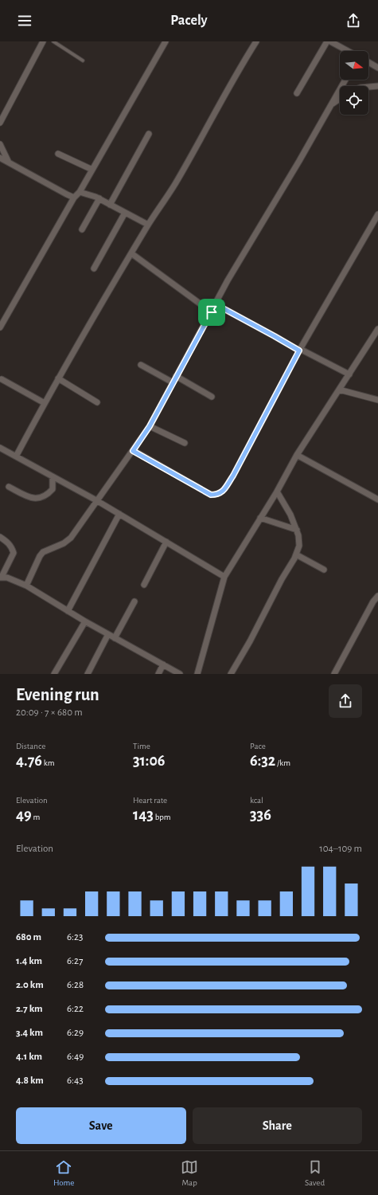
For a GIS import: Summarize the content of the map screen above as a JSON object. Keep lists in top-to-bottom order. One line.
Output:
{"north":"right","page":{"header":"Pacely","heading":["Evening run","20:09 · 7 × 680 m"],"stats":[["Distance","4.76 km"],["Time","31:06"],["Pace","6:32 /km"],["Elevation","49 m"],["Heart rate","143 bpm"],["kcal","336"]],"chart":["Elevation","104–109 m"],"list":[{"name":"680 m","note":"6:23"},{"name":"1.4 km","note":"6:27"},{"name":"2.0 km","note":"6:28"},{"name":"2.7 km","note":"6:22"},{"name":"3.4 km","note":"6:29"},{"name":"4.1 km","note":"6:49"},{"name":"4.8 km","note":"6:43"}],"buttons":["Save","Share"],"tabs":["Home","Map","Saved"]}}
